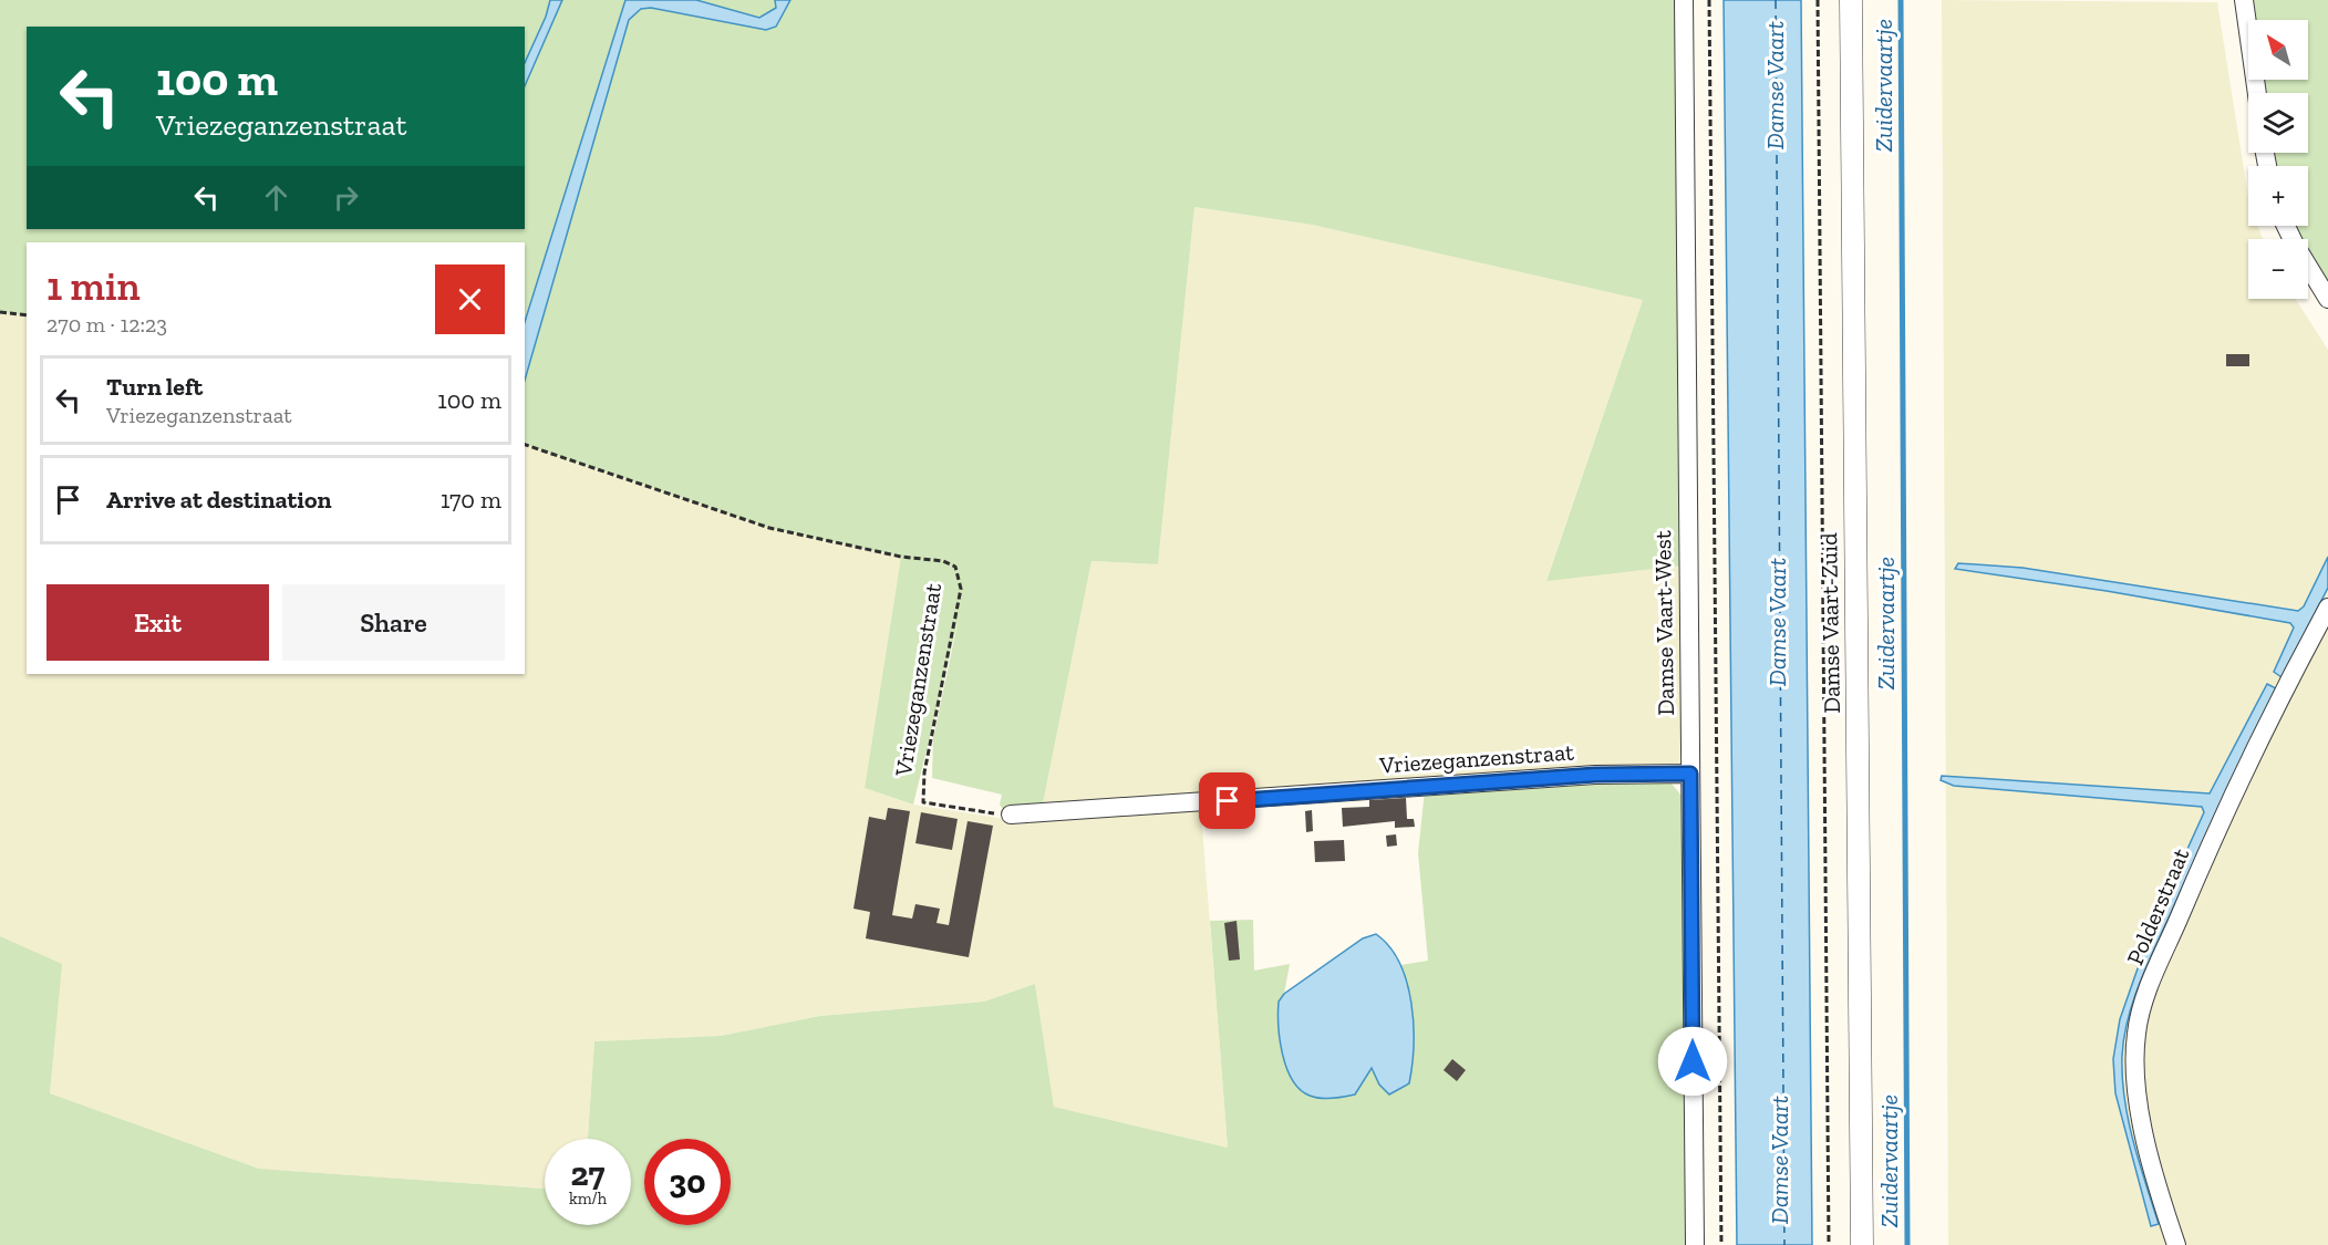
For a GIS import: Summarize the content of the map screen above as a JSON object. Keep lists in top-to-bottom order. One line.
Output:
{"streets":{"street":["Damse Vaart-West","Damse Vaart-Zuid","Vriezeganzenstraat","Polderstraat"]},"crossings":[["Damse Vaart-West","Vriezeganzenstraat"]],"water":["Damse Vaart","Zuidervaartje"],"north":"top left","page":{"map_buttons":["+","−"],"turn":["100 m","Vriezeganzenstraat"],"heading":["1 min","270 m · 12:23"],"list":[{"name":"Turn left","note":"Vriezeganzenstraat","value":"100 m"},{"name":"Arrive at destination","value":"170 m"}],"buttons":["Exit","Share"],"speed":"27 km/h","limit":"30"}}
